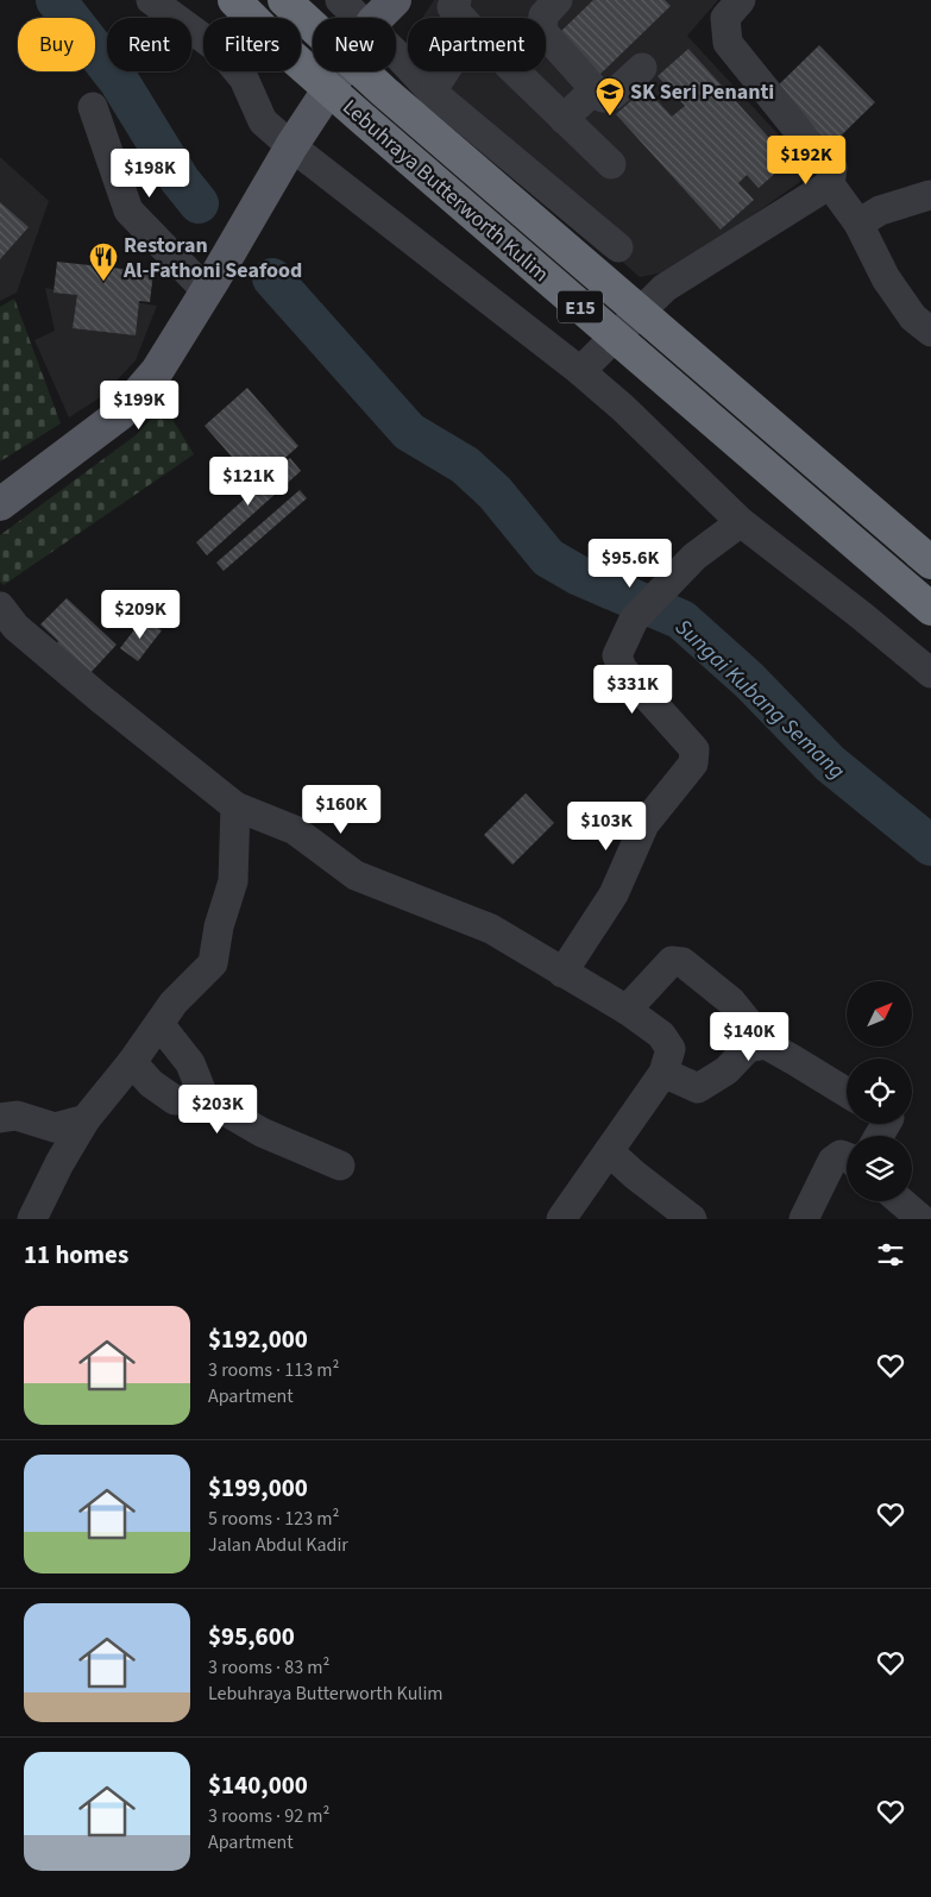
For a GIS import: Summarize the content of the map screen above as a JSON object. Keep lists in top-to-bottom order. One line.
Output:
{"streets":{"highway":["Lebuhraya Butterworth Kulim","E15"]},"water":["Sungai Kubang Semang"],"places":{"school or university":["SK Seri Penanti"],"restaurant":["Restoran Al-Fathoni Seafood"]},"north":"top right","page":{"chip":["Buy","Rent","Filters","New","Apartment"],"price":["$192K","$198K","$199K","$121K","$95.6K","$209K","$331K","$160K","$103K","$140K","$203K"],"heading":"11 homes","list":[{"name":"$192,000","note":"3 rooms · 113 m² · Apartment"},{"name":"$199,000","note":"5 rooms · 123 m² · Jalan Abdul Kadir"},{"name":"$95,600","note":"3 rooms · 83 m² · Lebuhraya Butterworth Kulim"},{"name":"$140,000","note":"3 rooms · 92 m² · Apartment"}]}}
